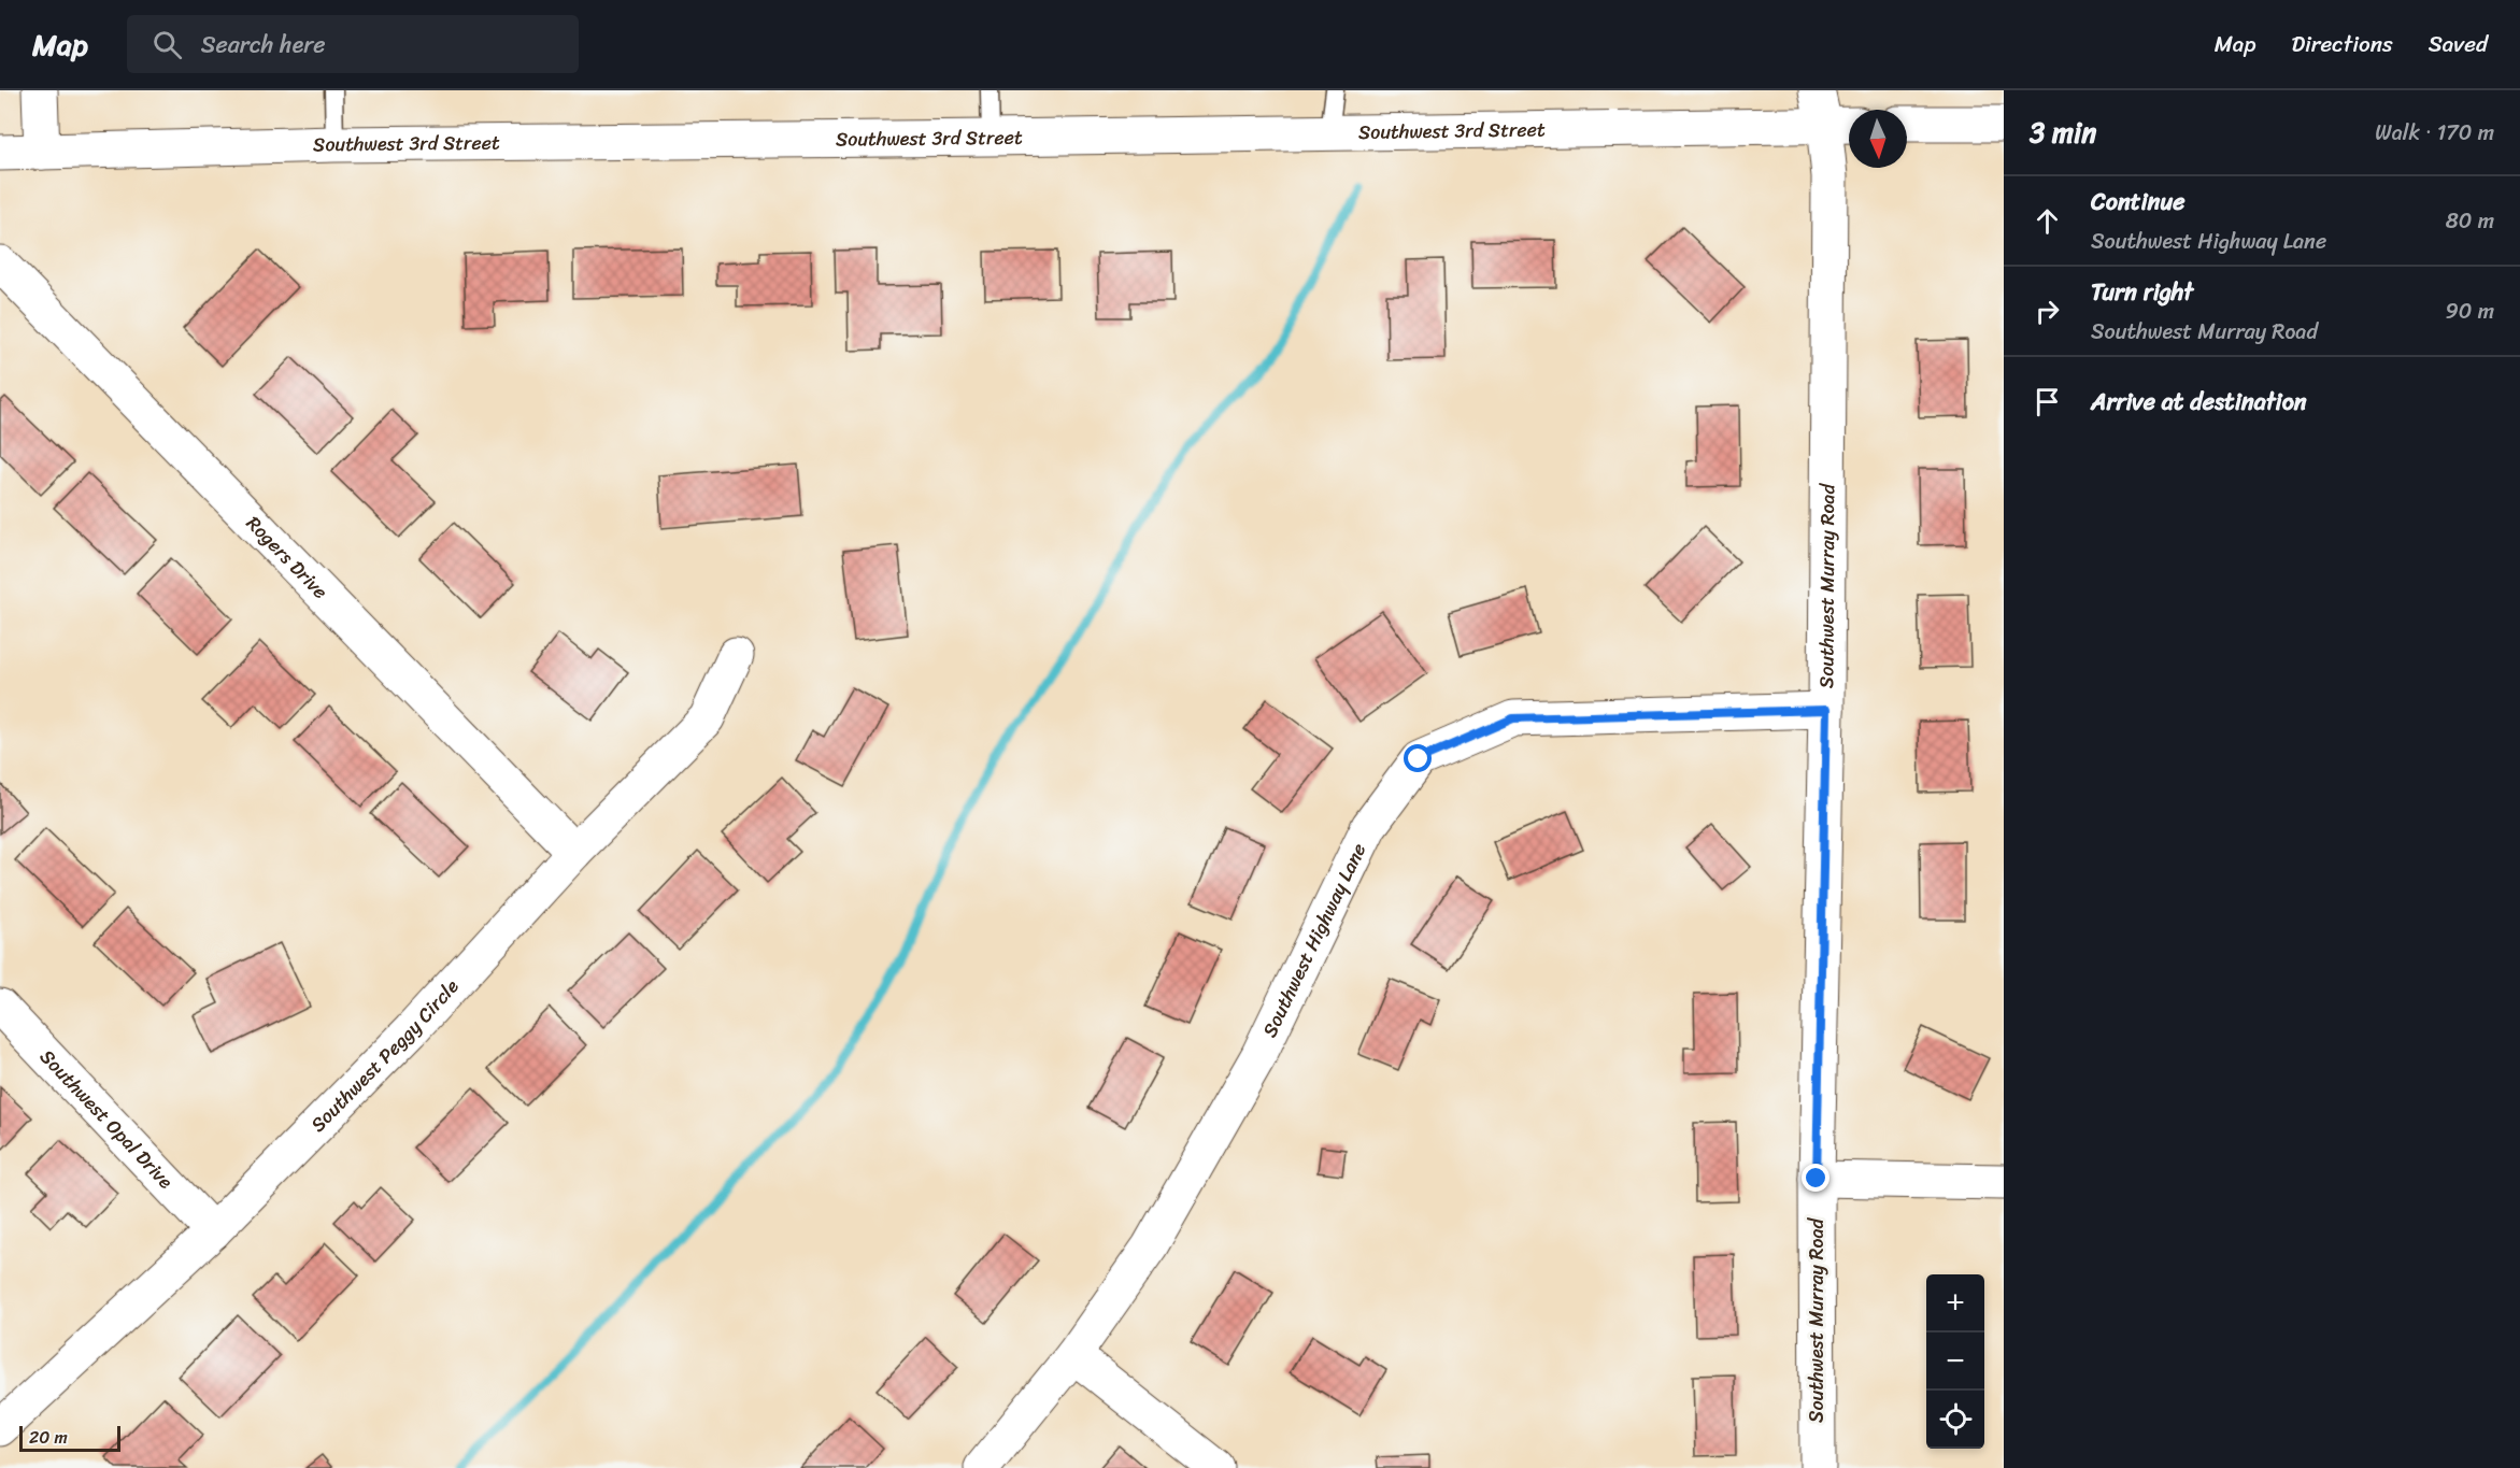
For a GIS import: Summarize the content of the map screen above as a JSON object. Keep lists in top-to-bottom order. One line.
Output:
{"streets":{"street":["Southwest 3rd Street","Rogers Drive","Southwest Murray Road","Southwest Highway Lane","Southwest Peggy Circle","Southwest Opal Drive"]},"crossings":[["Southwest 3rd Street","Southwest Murray Road"],["Rogers Drive","Southwest Peggy Circle"],["Southwest Murray Road","Southwest Highway Lane"],["Southwest Peggy Circle","Southwest Opal Drive"]],"scale_bar":"20 m","north":"bottom","page":{"header":"Map","search":"Search here","nav":["Map","Directions","Saved"],"heading":["3 min","Walk · 170 m"],"list":[["Continue","Southwest Highway Lane","80 m"],["Turn right","Southwest Murray Road","90 m"],"Arrive at destination"],"map_buttons":["+","−"],"scale":"20 m"}}
